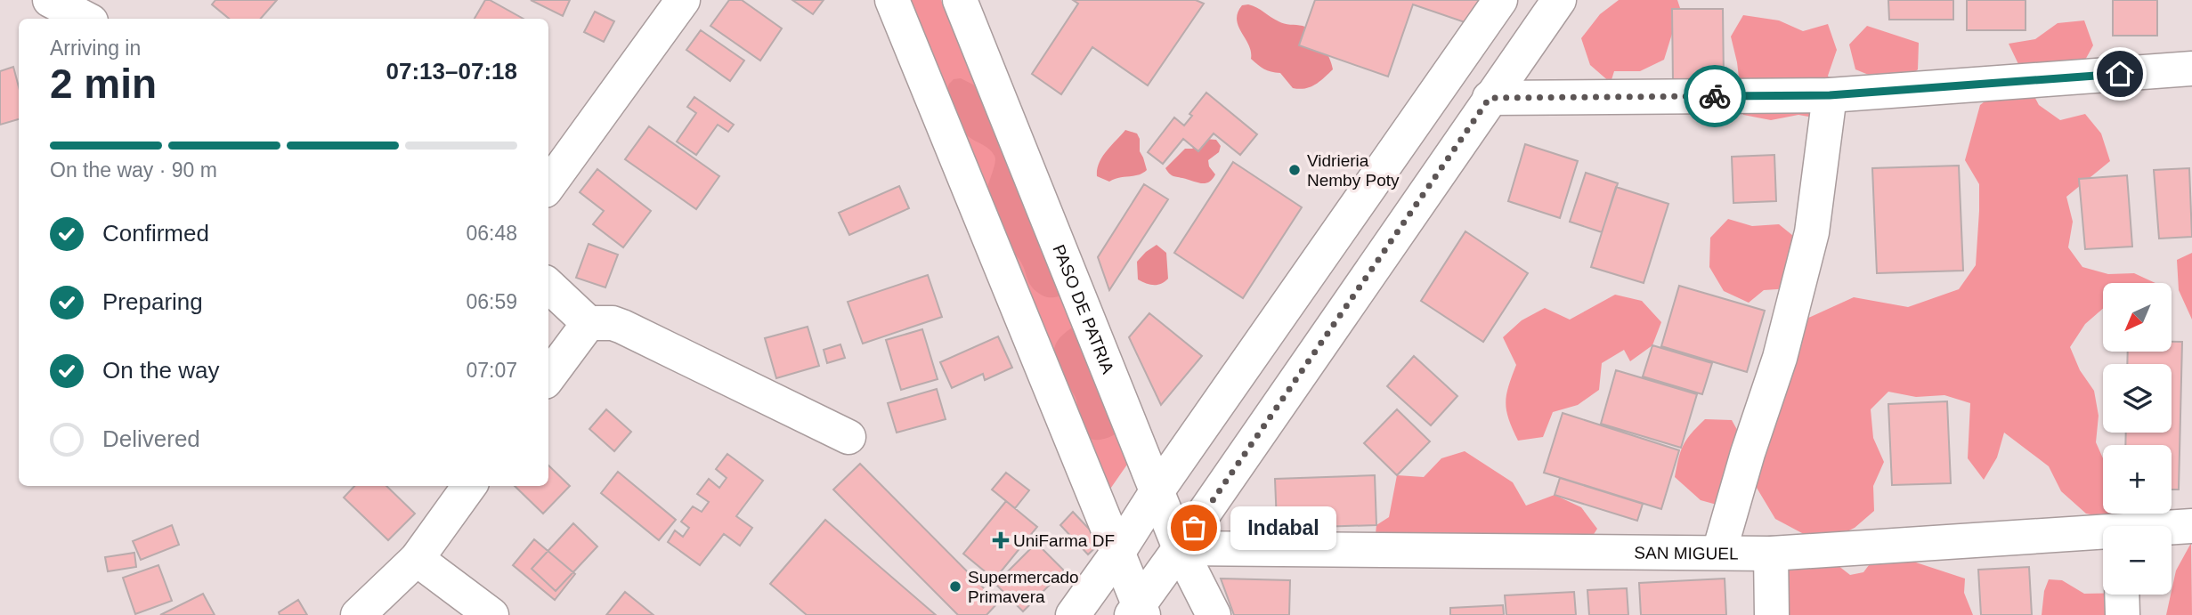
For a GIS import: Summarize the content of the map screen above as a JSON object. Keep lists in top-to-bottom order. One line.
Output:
{"streets":{"main road":["PASO DE PATRIA","SAN MIGUEL"]},"crossings":[["PASO DE PATRIA","SAN MIGUEL"]],"places":{"other":["Vidrieria Nemby Poty","Indabal","Supermercado Primavera"],"health":["UniFarma DF"]},"north":"bottom left","page":{"heading":["2 min","Arriving in","07:13–07:18"],"bar":"On the way · 90 m","list":[["Confirmed","06:48"],["Preparing","06:59"],["On the way","07:07"],"Delivered"],"map_buttons":["+","−"],"bubble":"Indabal"}}
